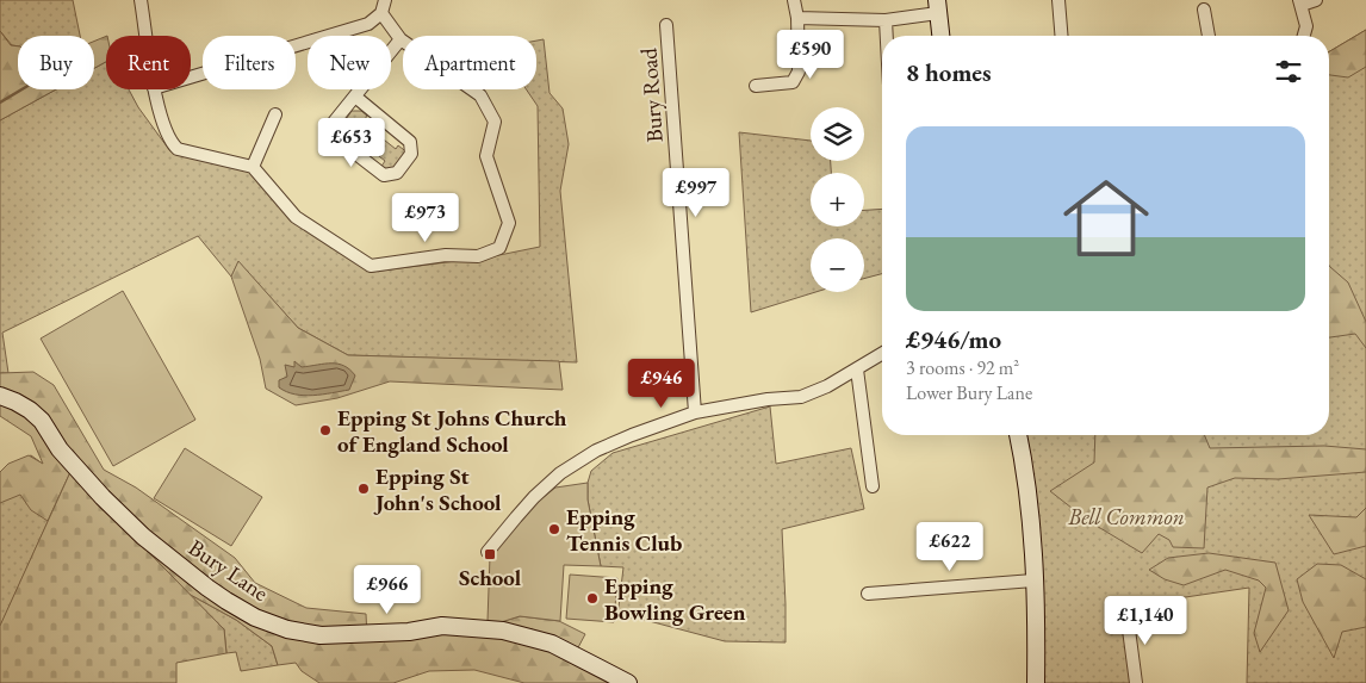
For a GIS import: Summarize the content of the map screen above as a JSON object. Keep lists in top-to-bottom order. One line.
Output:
{"streets":{"main road":["Bury Lane"],"street":["Bury Road"]},"parks":["Bell Common"],"places":{"other":["Epping St Johns Church of England School","Epping St John's School","Epping Tennis Club","Epping Bowling Green"],"transit":["School"]},"page":{"price":["£590","£653","£997","£973","£946","£622","£966","£1,140"],"chip":["Buy","Rent","Filters","New","Apartment"],"heading":"8 homes","map_buttons":["+","−"],"list":[{"name":"£946/mo","note":"3 rooms · 92 m² · Lower Bury Lane"}]}}
